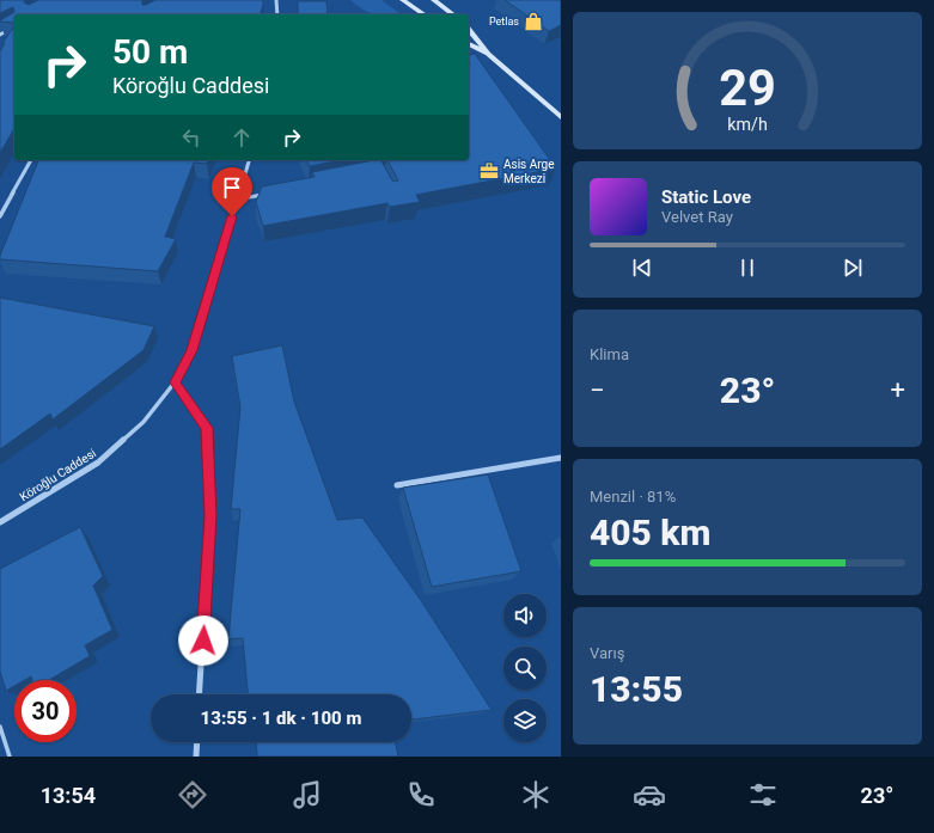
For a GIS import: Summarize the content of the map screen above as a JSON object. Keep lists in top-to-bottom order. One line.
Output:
{"streets":{"street":["Köroğlu Caddesi"]},"places":{"shop":["Petlas"],"office":["Asis Arge Merkezi"]},"page":{"turn":["50 m","Köroğlu Caddesi"],"song":["Static Love","Velvet Ray"],"tile":["Klima",["Menzil · 81%","405 km"],["Varış","13:55"]],"heat":["−","23°","+"],"limit":"30","trip":"13:55 · 1 dk · 100 m","tabs":["13:54","23°"],"gauge":["29","km/h"]}}
